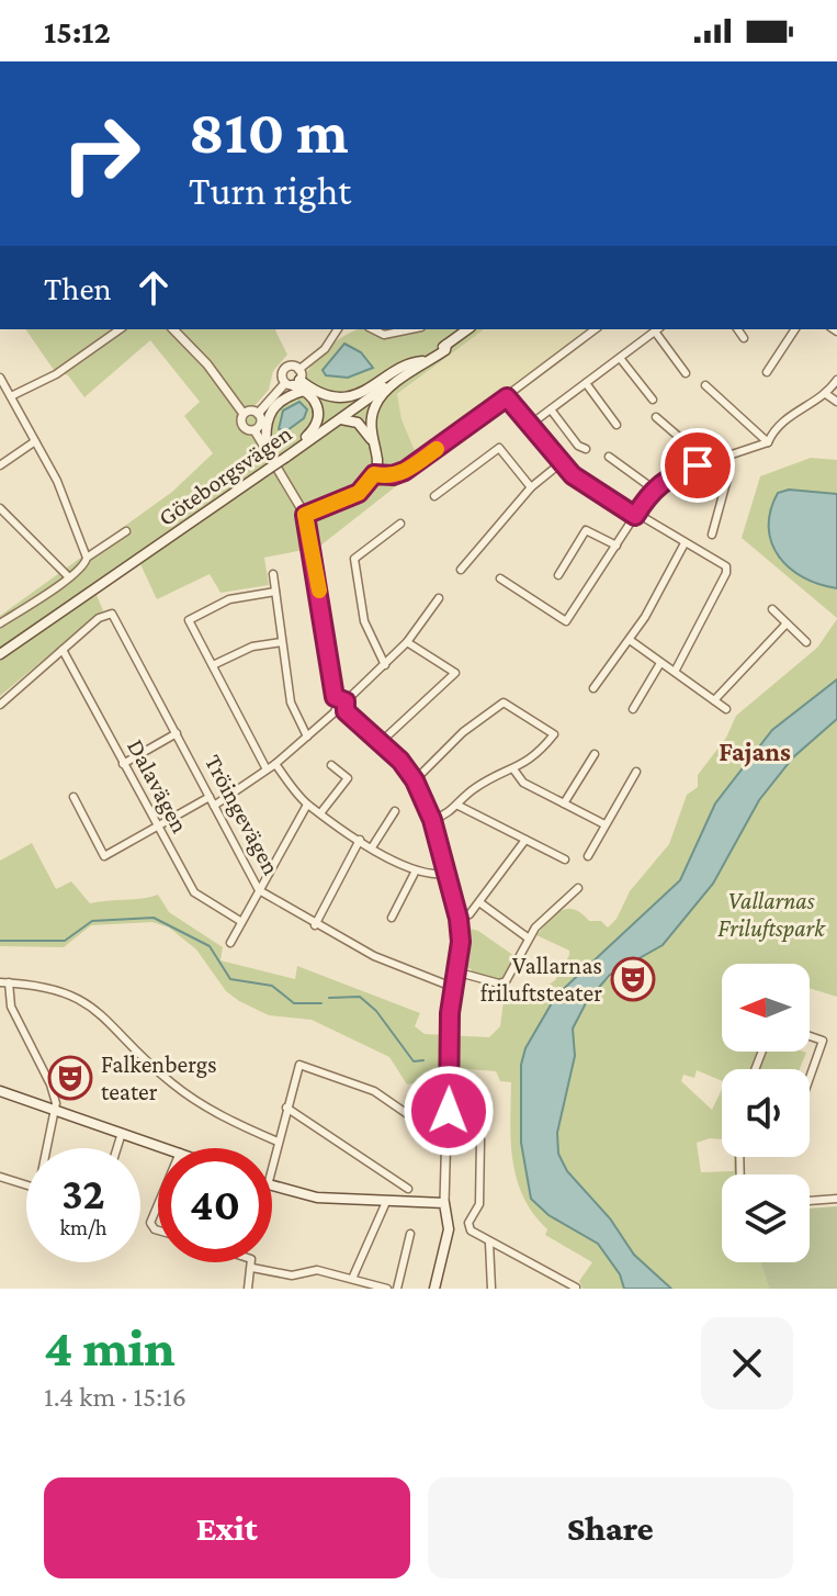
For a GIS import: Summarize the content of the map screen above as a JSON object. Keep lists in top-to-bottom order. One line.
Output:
{"streets":{"main road":["Göteborgsvägen"],"street":["Dalavägen","Tröingevägen"]},"crossings":[["Dalavägen","Tröingevägen"]],"districts":["Fajans"],"parks":["Vallarnas Friluftspark"],"places":{"theatre":["Vallarnas friluftsteater","Falkenbergs teater"]},"north":"left","page":{"status":"15:12","turn":["810 m","Turn right"],"then":"Then","speed":"32 km/h","limit":"40","heading":["4 min","1.4 km · 15:16"],"buttons":["Exit","Share"]}}
